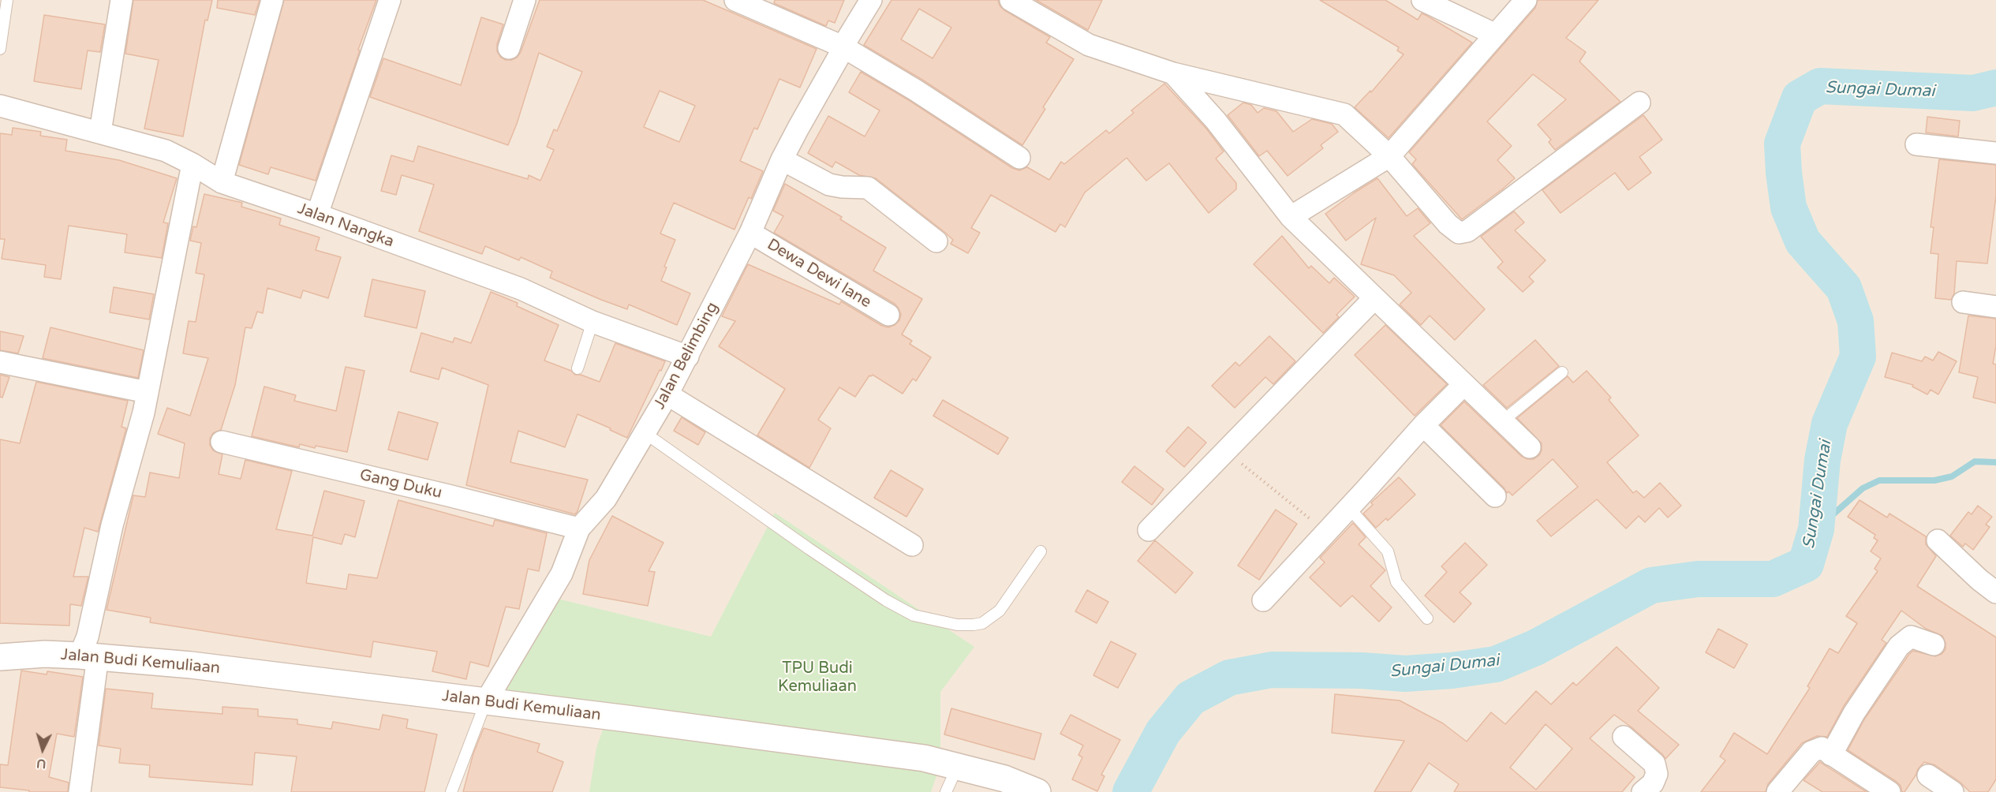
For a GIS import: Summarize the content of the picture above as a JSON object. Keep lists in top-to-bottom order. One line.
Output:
{"streets":{"street":["Jalan Nangka","Dewa Dewi lane","Jalan Belimbing","Gang Duku","Jalan Budi Kemuliaan"]},"crossings":[["Jalan Nangka","Jalan Belimbing"],["Dewa Dewi lane","Jalan Belimbing"],["Jalan Belimbing","Gang Duku"],["Jalan Belimbing","Jalan Budi Kemuliaan"]],"water":["Sungai Dumai"],"parks":["TPU Budi Kemuliaan"],"north":"bottom"}
